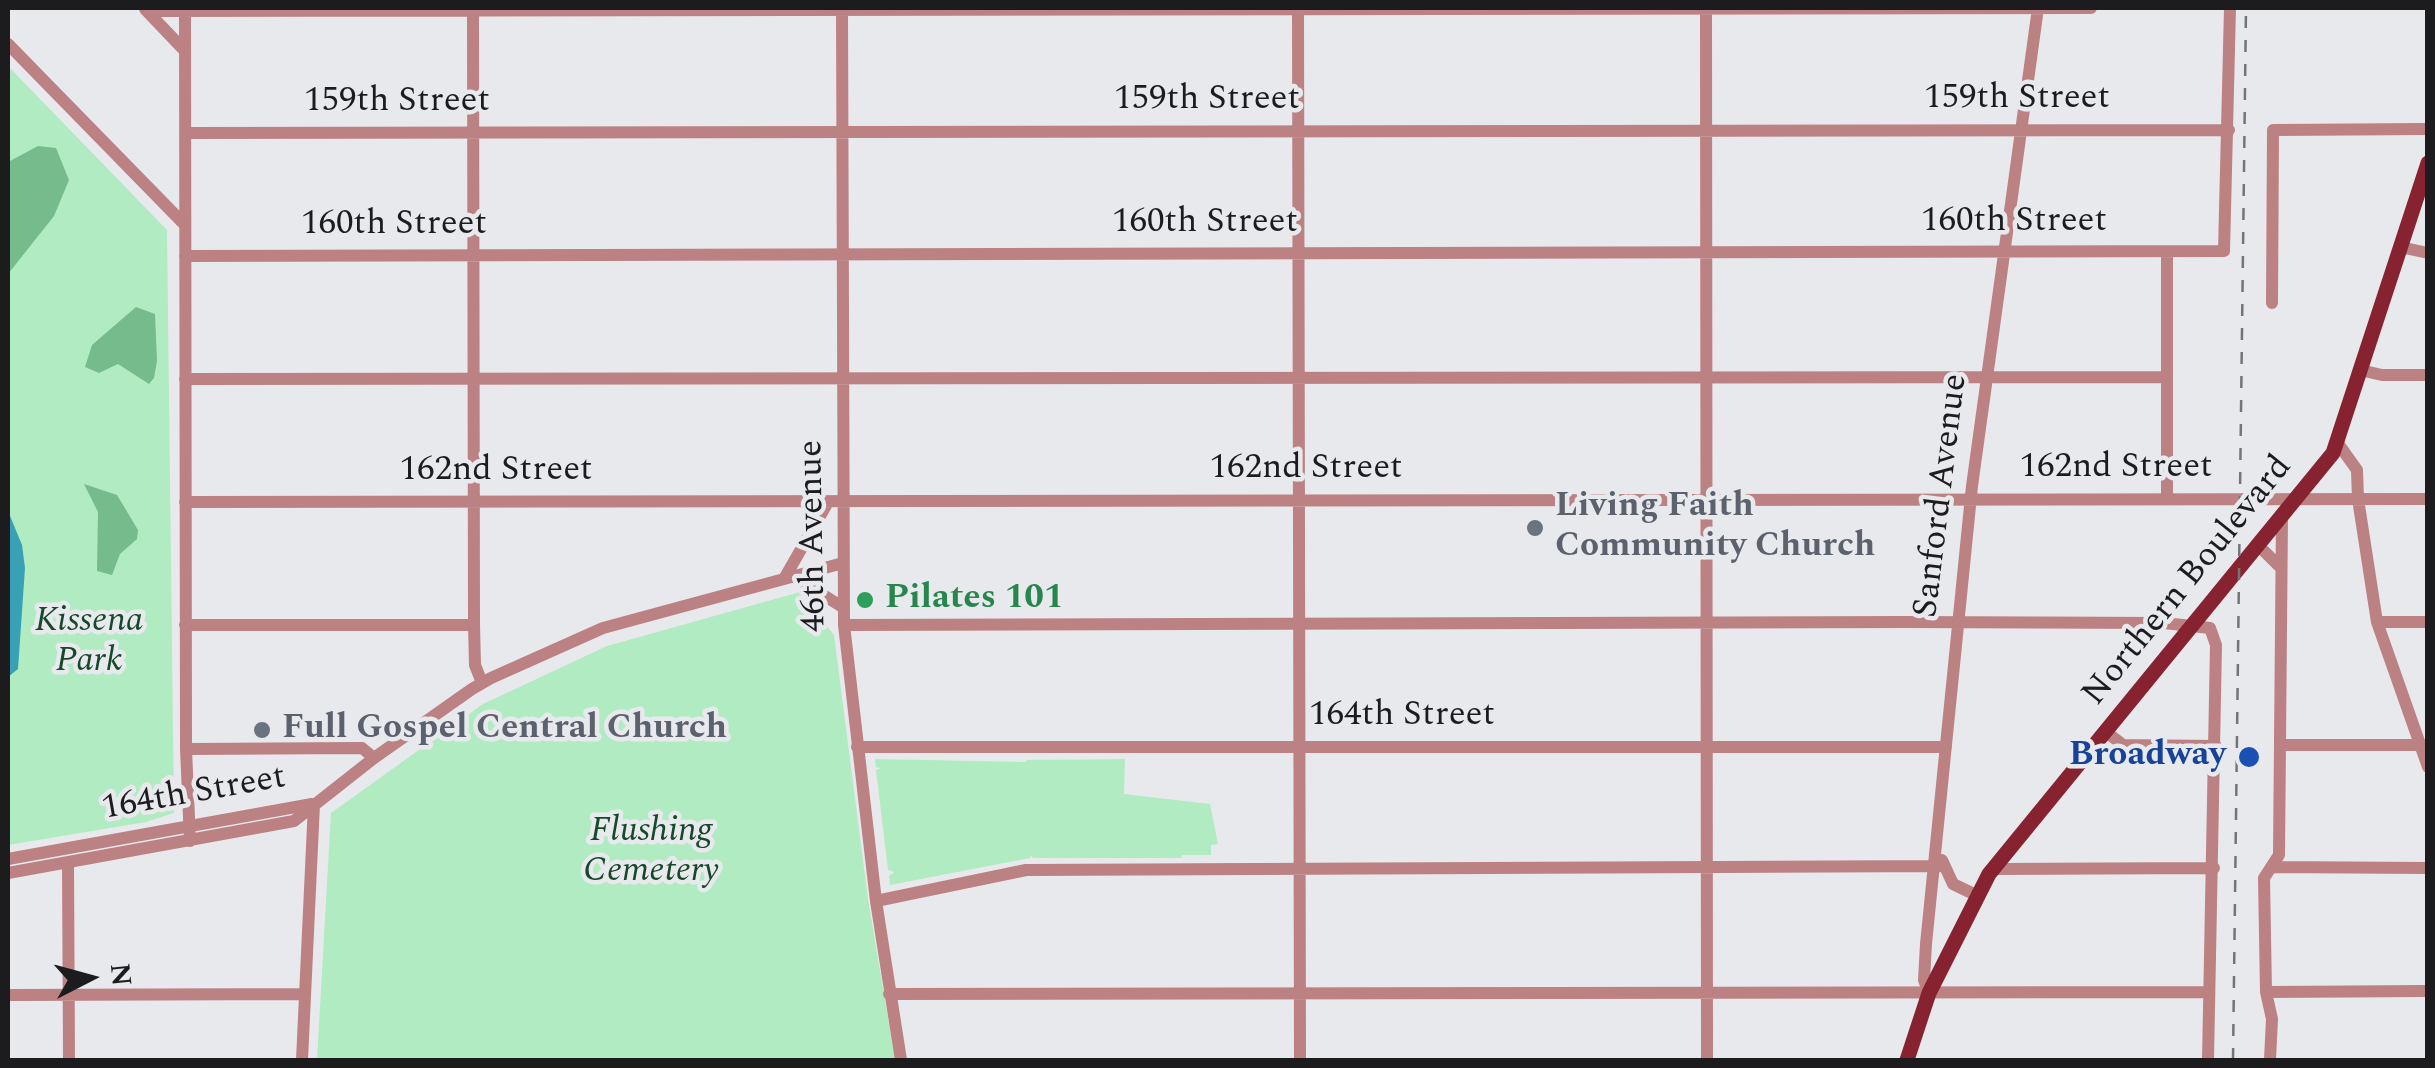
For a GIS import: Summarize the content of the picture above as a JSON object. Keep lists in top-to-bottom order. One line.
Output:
{"streets":{"main road":["Northern Boulevard"],"street":["159th Street","160th Street","162nd Street","Sanford Avenue","46th Avenue","164th Street"]},"crossings":[["159th Street","160th Street"],["159th Street","Sanford Avenue"],["159th Street","46th Avenue"],["160th Street","Sanford Avenue"],["160th Street","46th Avenue"],["162nd Street","Sanford Avenue"],["162nd Street","46th Avenue"],["162nd Street","Northern Boulevard"],["Sanford Avenue","Northern Boulevard"],["Sanford Avenue","164th Street"],["46th Avenue","164th Street"]],"parks":["Kissena Park","Flushing Cemetery"],"places":["Living Faith Community Church","Pilates 101","Full Gospel Central Church","Broadway"],"north":"right"}
